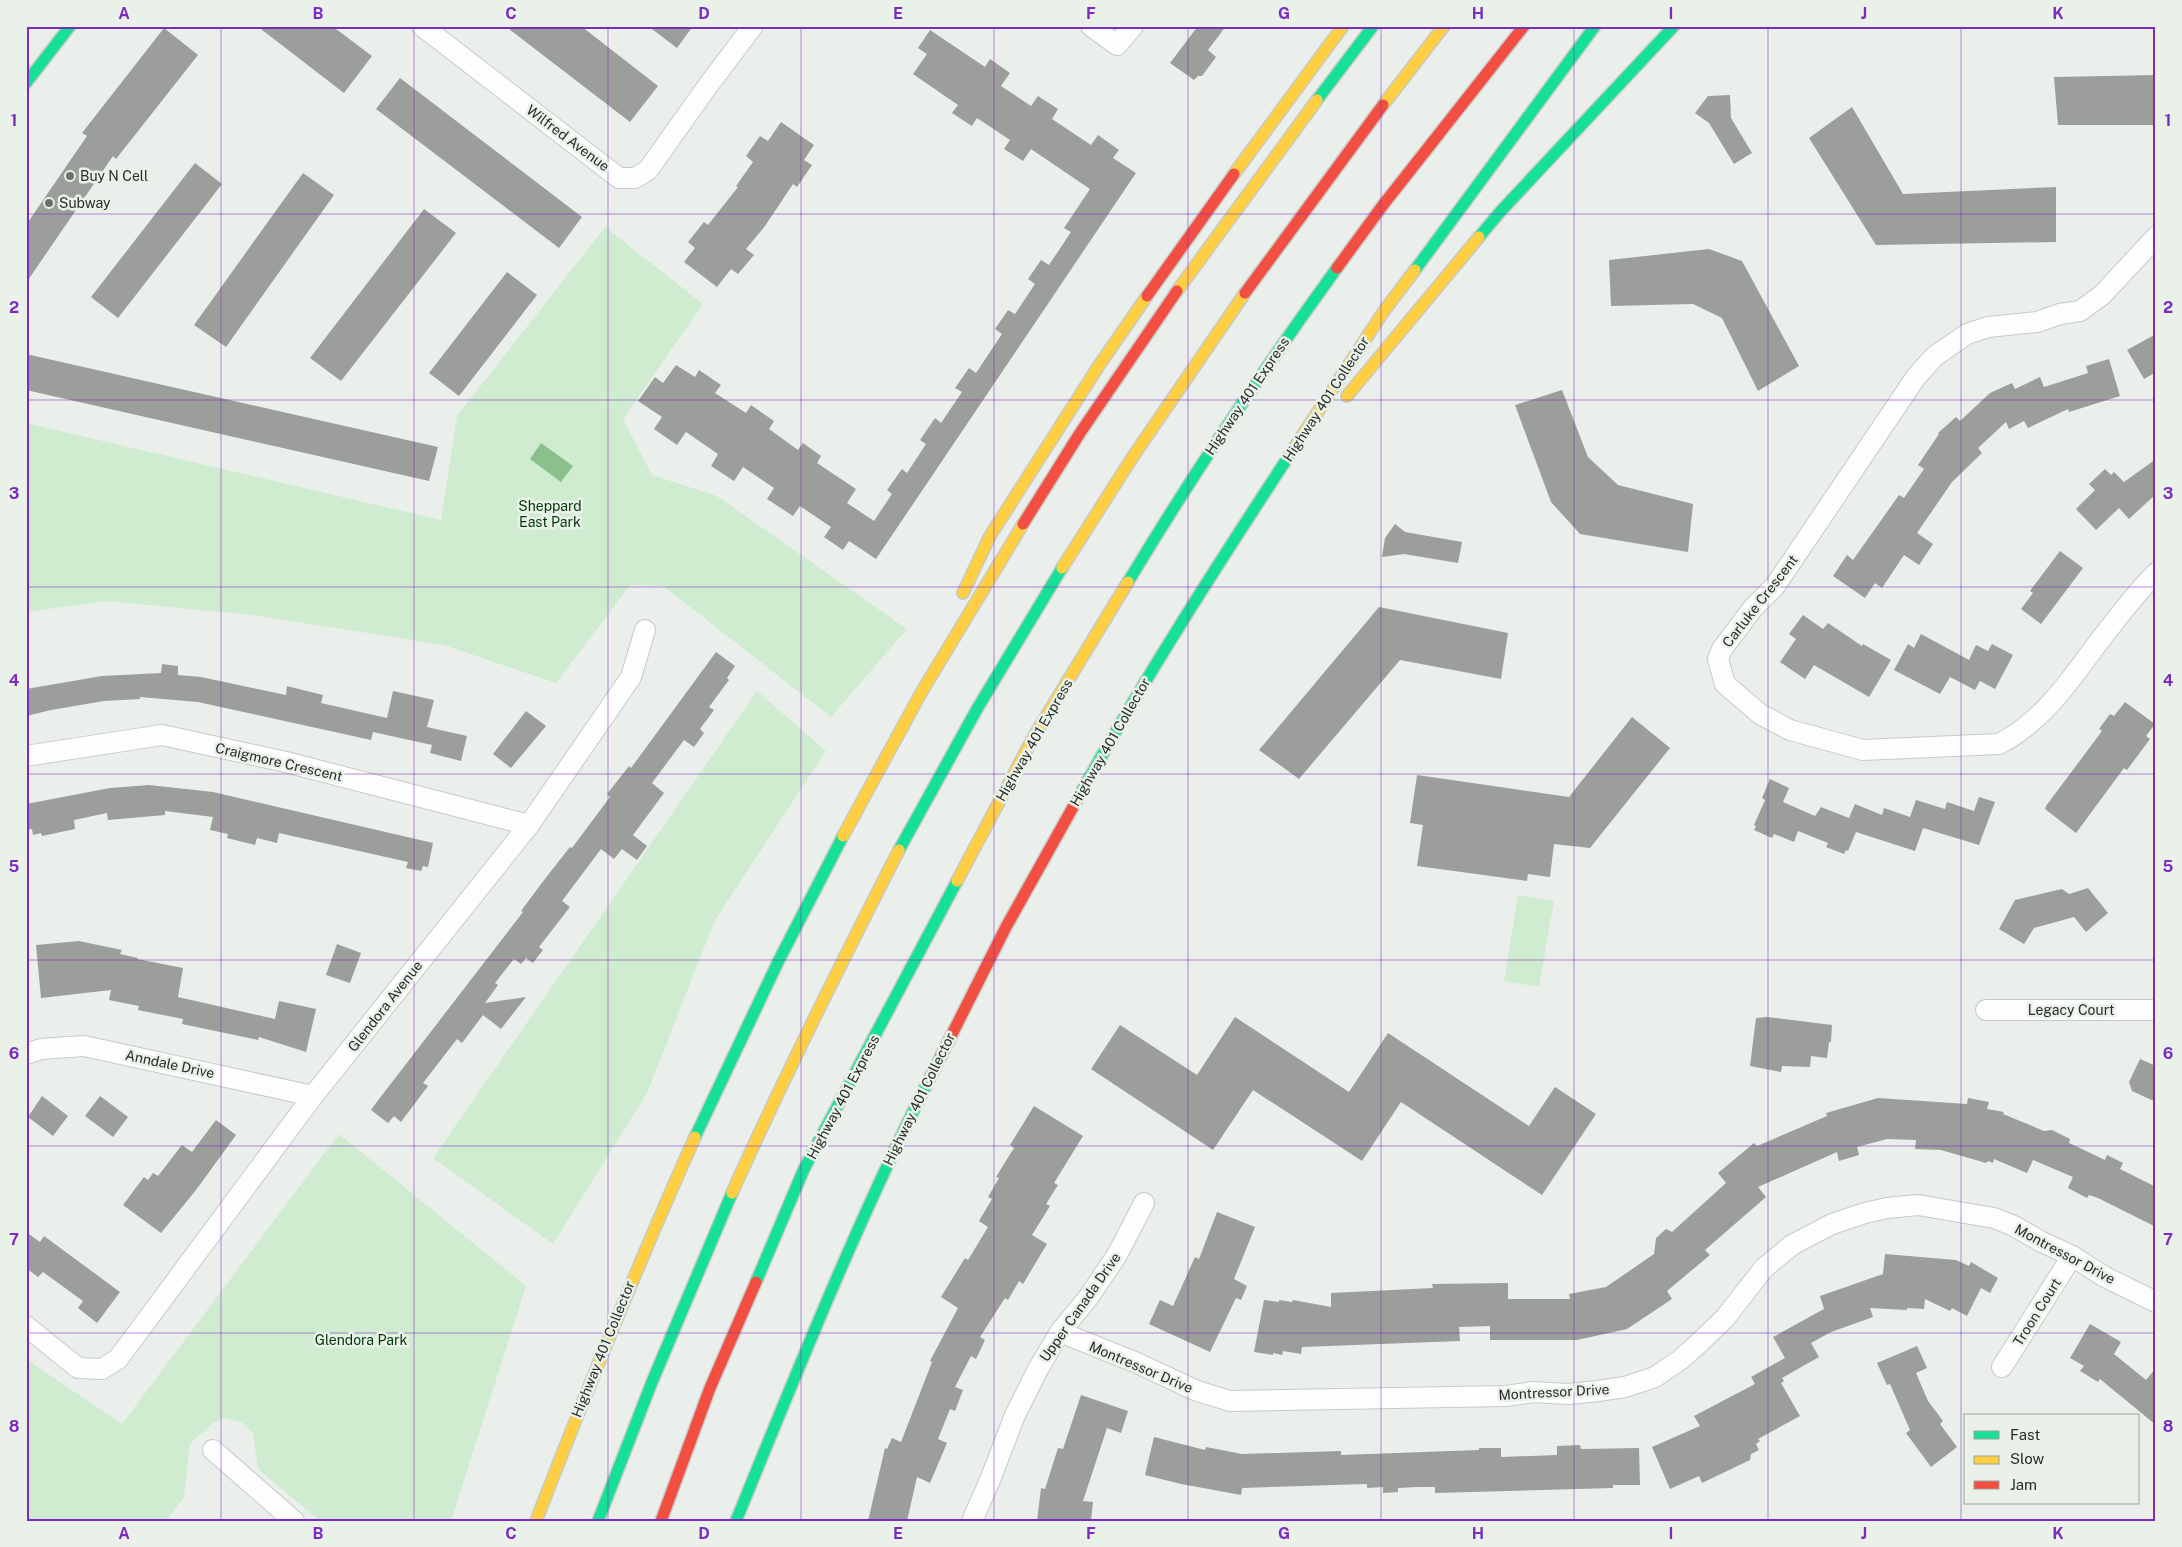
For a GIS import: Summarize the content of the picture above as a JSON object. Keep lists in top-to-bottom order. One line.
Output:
{"streets":{"main road":["Highway 401 Express","Highway 401 Collector"],"street":["Wilfred Avenue","Carluke Crescent","Craigmore Crescent","Glendora Avenue","Legacy Court","Anndale Drive","Montressor Drive","Upper Canada Drive","Troon Court"]},"crossings":[["Craigmore Crescent","Glendora Avenue"],["Glendora Avenue","Anndale Drive"],["Montressor Drive","Upper Canada Drive"],["Montressor Drive","Troon Court"]],"parks":["Sheppard East Park","Glendora Park"],"places":["Buy N Cell","Subway"],"legend":["Fast","Slow","Jam"],"grid":{"columns":["A","B","C","D","E","F","G","H","I","J","K"],"rows":["1","2","3","4","5","6","7","8"]}}
